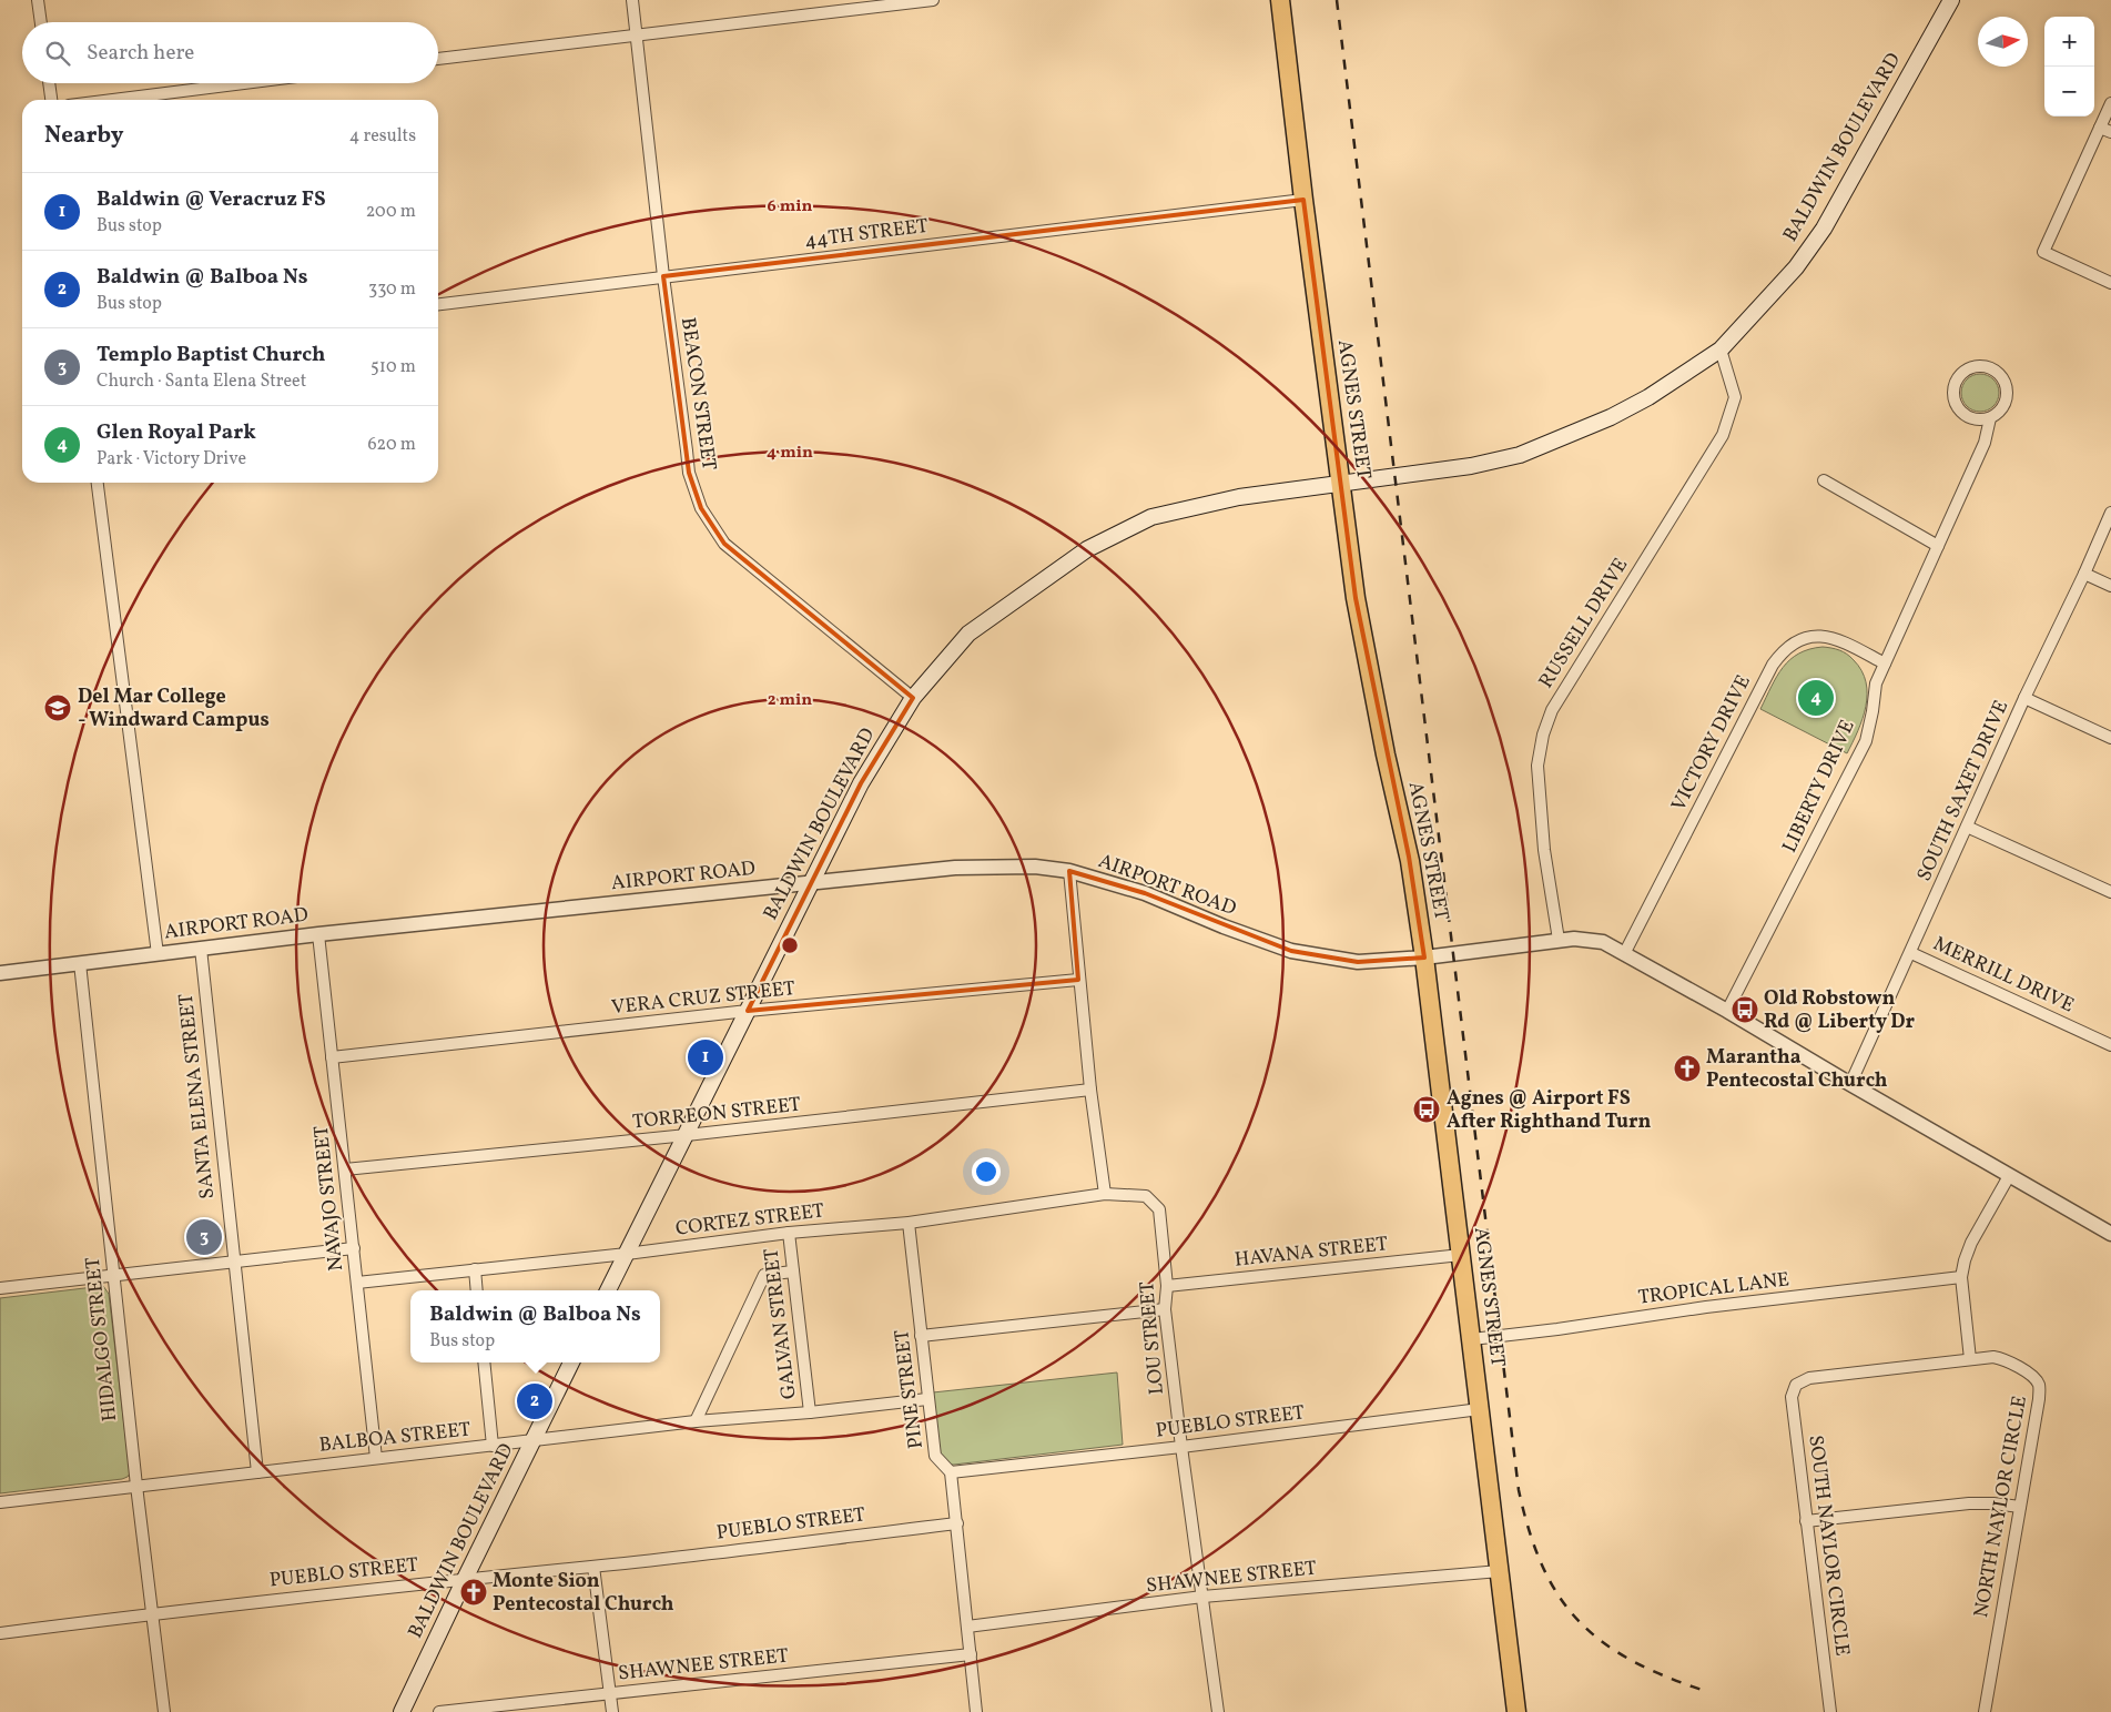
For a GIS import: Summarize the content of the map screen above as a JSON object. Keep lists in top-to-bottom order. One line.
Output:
{"streets":{"main road":["BALDWIN BOULEVARD","AGNES STREET"],"street":["44TH STREET","BEACON STREET","RUSSELL DRIVE","VICTORY DRIVE","LIBERTY DRIVE","SOUTH SAXET DRIVE","AIRPORT ROAD","MERRILL DRIVE","VERA CRUZ STREET","SANTA ELENA STREET","TORREON STREET","NAVAJO STREET","CORTEZ STREET","HAVANA STREET","TROPICAL LANE","GALVAN STREET","LOU STREET","HIDALGO STREET","PINE STREET","PUEBLO STREET","BALBOA STREET","NORTH NAYLOR CIRCLE","SOUTH NAYLOR CIRCLE","SHAWNEE STREET"]},"crossings":[["BALDWIN BOULEVARD","BEACON STREET"],["BALDWIN BOULEVARD","AGNES STREET"],["BALDWIN BOULEVARD","RUSSELL DRIVE"],["BALDWIN BOULEVARD","AIRPORT ROAD"],["BALDWIN BOULEVARD","VERA CRUZ STREET"],["BALDWIN BOULEVARD","TORREON STREET"],["BALDWIN BOULEVARD","CORTEZ STREET"],["BALDWIN BOULEVARD","PUEBLO STREET"],["BALDWIN BOULEVARD","BALBOA STREET"],["44TH STREET","BEACON STREET"],["44TH STREET","AGNES STREET"],["AGNES STREET","AIRPORT ROAD"],["AGNES STREET","HAVANA STREET"],["AGNES STREET","TROPICAL LANE"],["AGNES STREET","PUEBLO STREET"],["AGNES STREET","SHAWNEE STREET"],["RUSSELL DRIVE","AIRPORT ROAD"],["VICTORY DRIVE","LIBERTY DRIVE"],["VICTORY DRIVE","AIRPORT ROAD"],["LIBERTY DRIVE","AIRPORT ROAD"],["SOUTH SAXET DRIVE","AIRPORT ROAD"],["SOUTH SAXET DRIVE","MERRILL DRIVE"],["AIRPORT ROAD","SANTA ELENA STREET"],["AIRPORT ROAD","NAVAJO STREET"],["AIRPORT ROAD","HIDALGO STREET"],["VERA CRUZ STREET","NAVAJO STREET"],["SANTA ELENA STREET","BALBOA STREET"],["TORREON STREET","NAVAJO STREET"],["NAVAJO STREET","CORTEZ STREET"],["NAVAJO STREET","BALBOA STREET"],["CORTEZ STREET","GALVAN STREET"],["CORTEZ STREET","LOU STREET"],["CORTEZ STREET","PINE STREET"],["HAVANA STREET","LOU STREET"],["GALVAN STREET","BALBOA STREET"],["LOU STREET","PUEBLO STREET"],["LOU STREET","SHAWNEE STREET"],["HIDALGO STREET","PUEBLO STREET"],["HIDALGO STREET","BALBOA STREET"],["PINE STREET","PUEBLO STREET"],["PINE STREET","BALBOA STREET"],["PINE STREET","SHAWNEE STREET"],["NORTH NAYLOR CIRCLE","SOUTH NAYLOR CIRCLE"]],"places":{"school or university":["Del Mar College - Windward Campus"],"bus stop":["Old Robstown Rd @ Liberty Dr","Agnes @ Airport FS After Righthand Turn"],"church":["Marantha Pentecostal Church","Monte Sion Pentecostal Church"]},"north":"right","page":{"map_buttons":["+","−"],"search":"Search here","heading":["Nearby","4 results"],"list":[{"mark":"1","name":"Baldwin @ Veracruz FS","note":"Bus stop","value":"200 m"},{"mark":"2","name":"Baldwin @ Balboa Ns","note":"Bus stop","value":"330 m"},{"mark":"3","name":"Templo Baptist Church","note":"Church · Santa Elena Street","value":"510 m"},{"mark":"4","name":"Glen Royal Park","note":"Park · Victory Drive","value":"620 m"}],"pins":["4","1","3","2"],"popup":["Baldwin @ Balboa Ns","Bus stop"]},"rings":["6 min","4 min","2 min"]}
